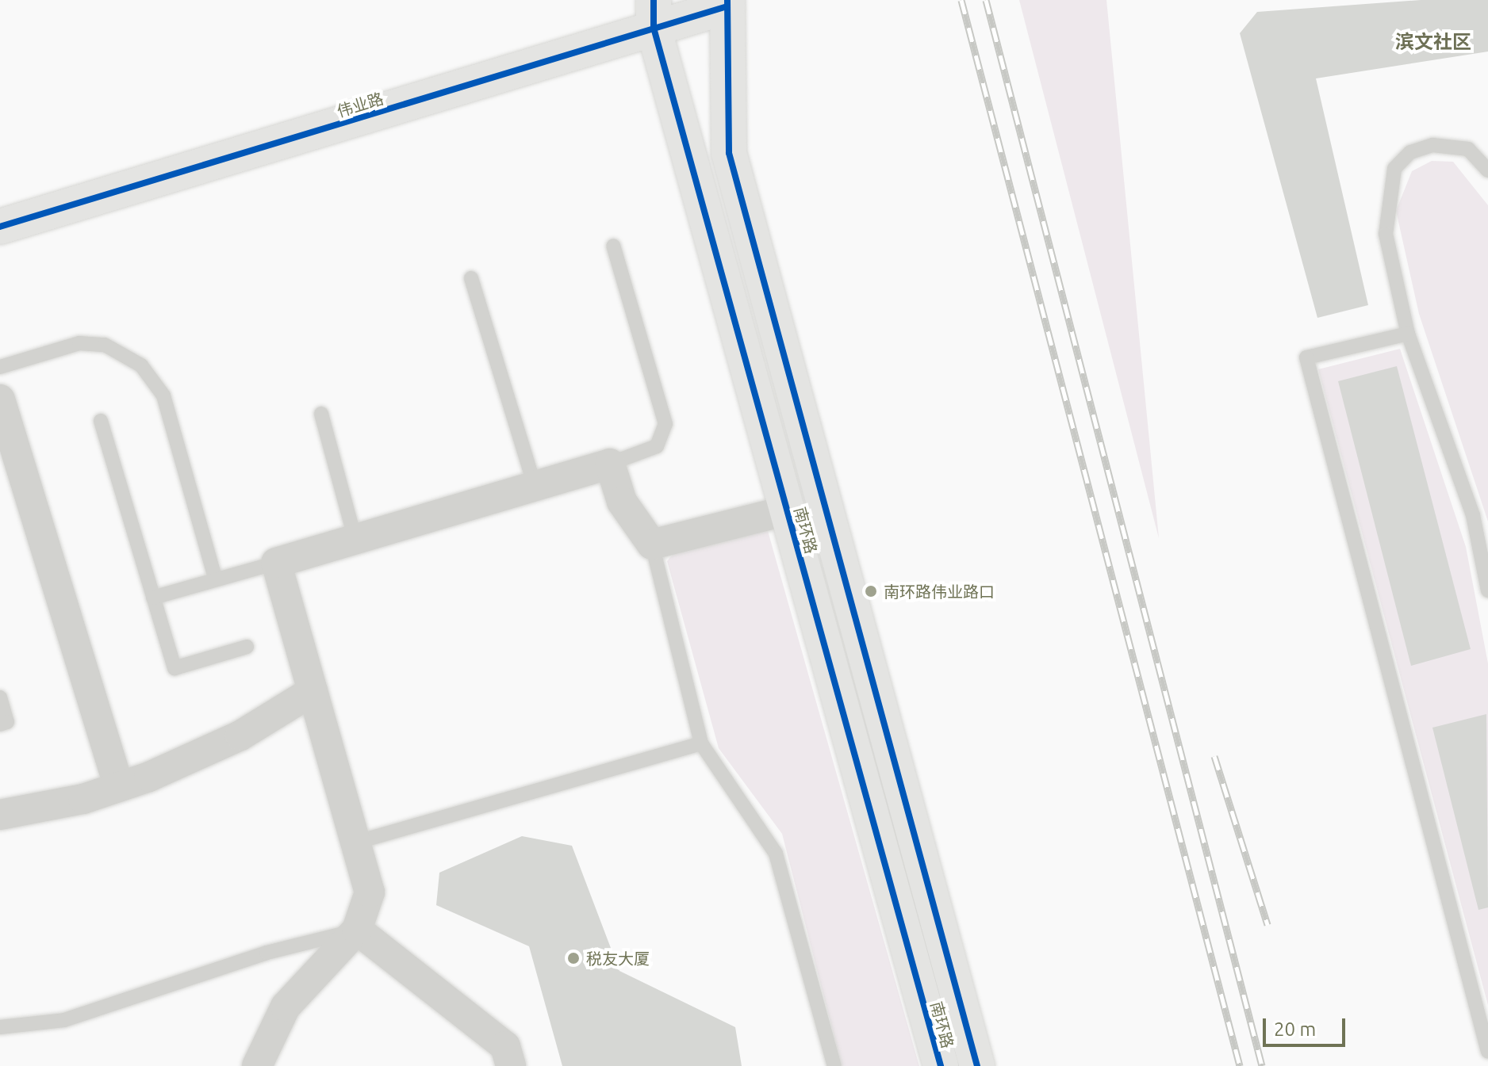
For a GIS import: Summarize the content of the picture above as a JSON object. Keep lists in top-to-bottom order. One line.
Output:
{"streets":{"main road":["伟业路","南环路"]},"crossings":[["伟业路","南环路"]],"districts":["滨文社区"],"places":["南环路伟业路口","税友大厦"],"scale_bar":"20 m"}
